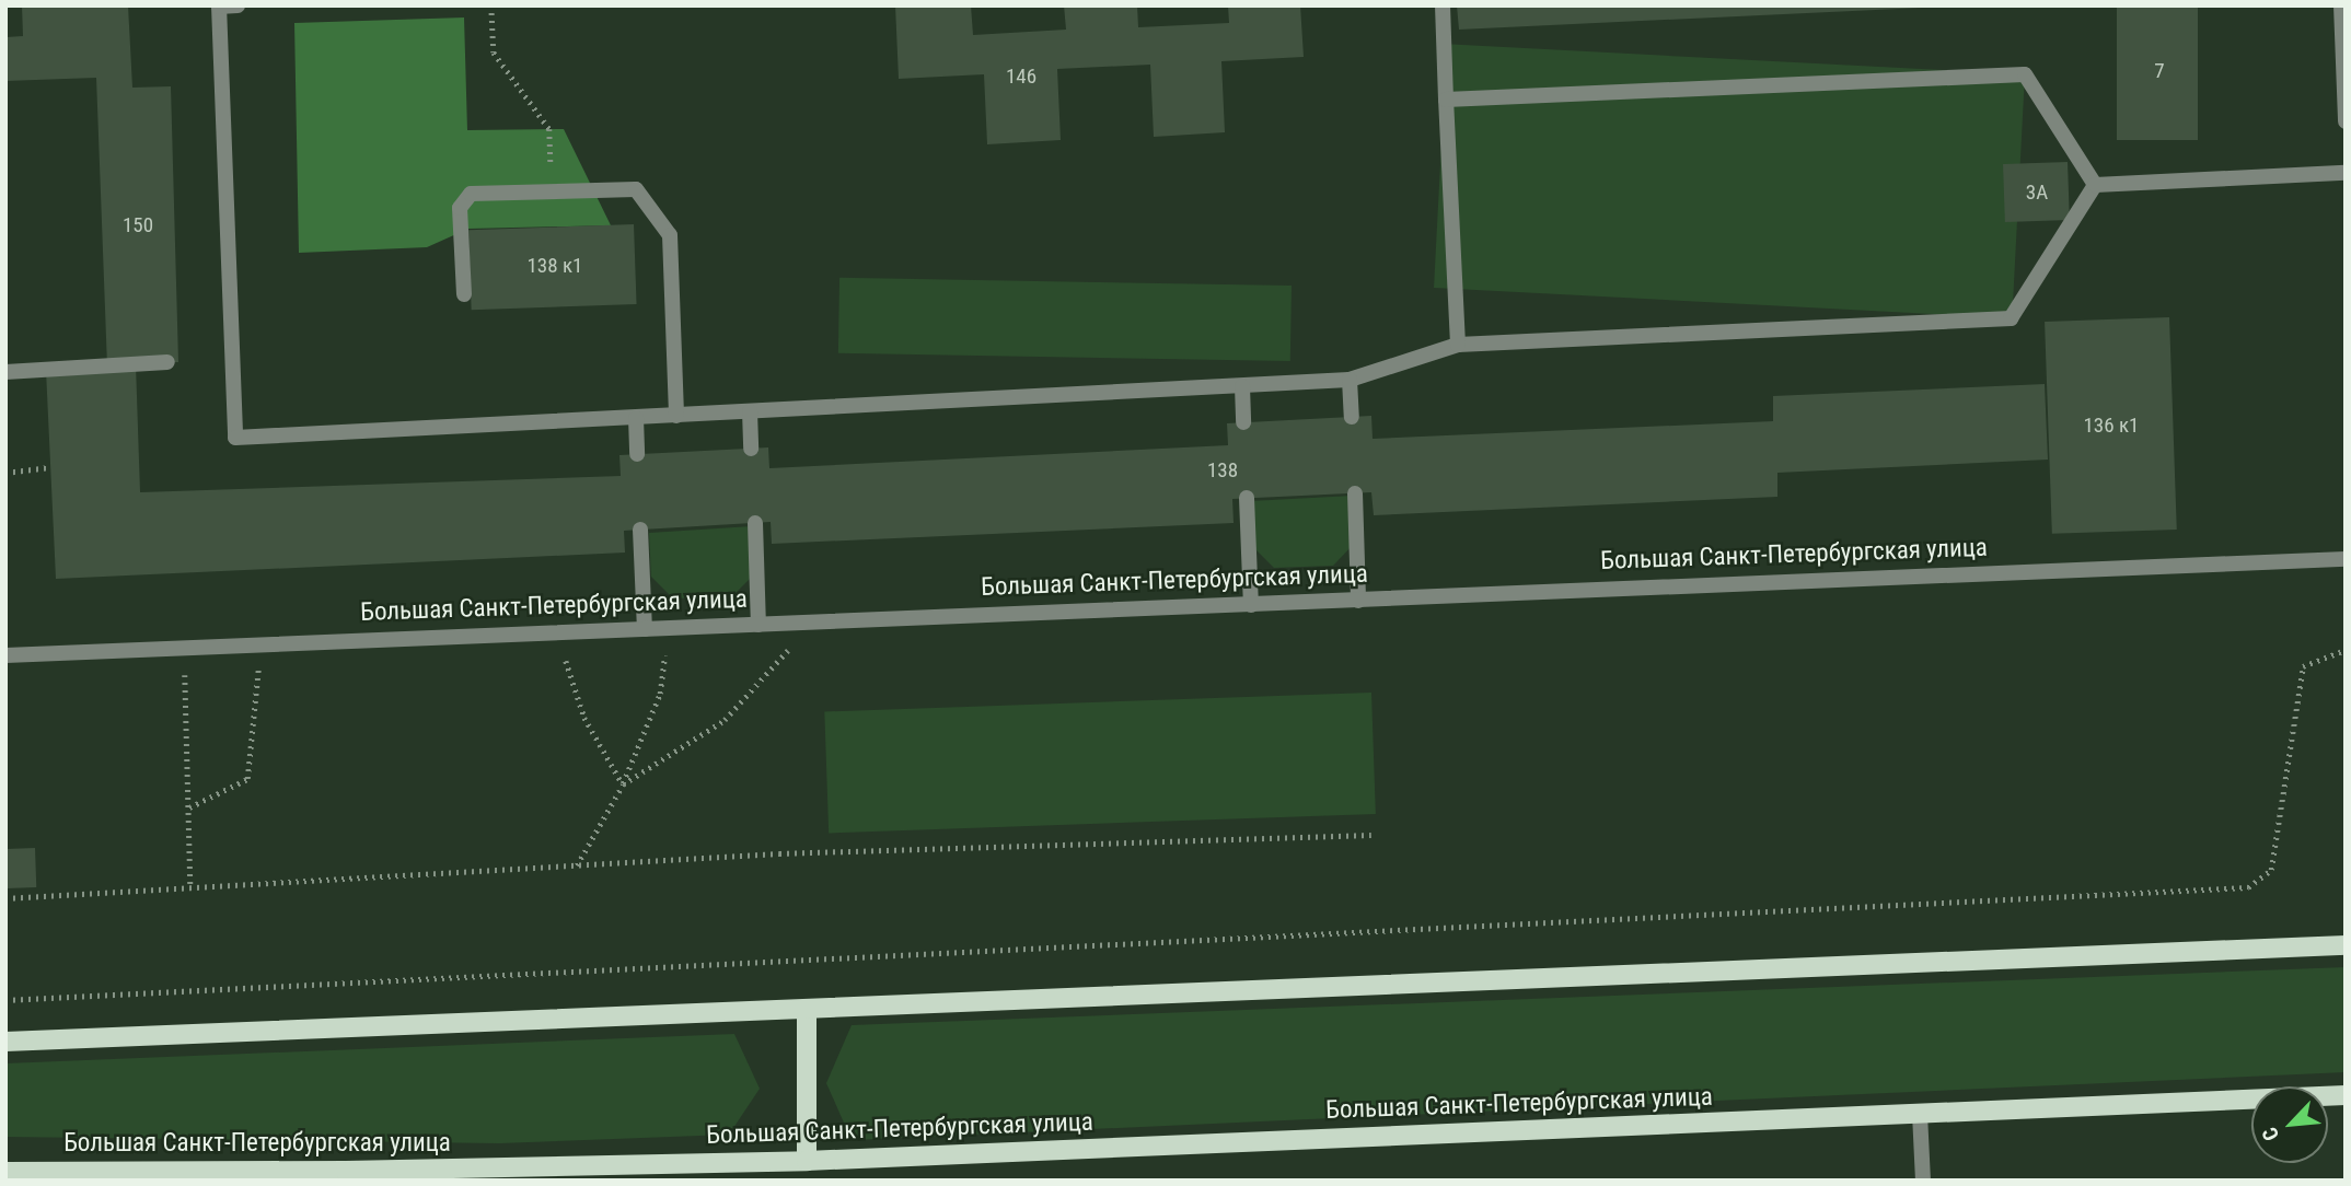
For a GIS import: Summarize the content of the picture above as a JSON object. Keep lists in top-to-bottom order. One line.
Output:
{"streets":{"main road":["Большая Санкт-Петербургская улица"]},"house_numbers":["7","146","3А","150","138 к1","136 к1","138"],"north":"bottom left"}
